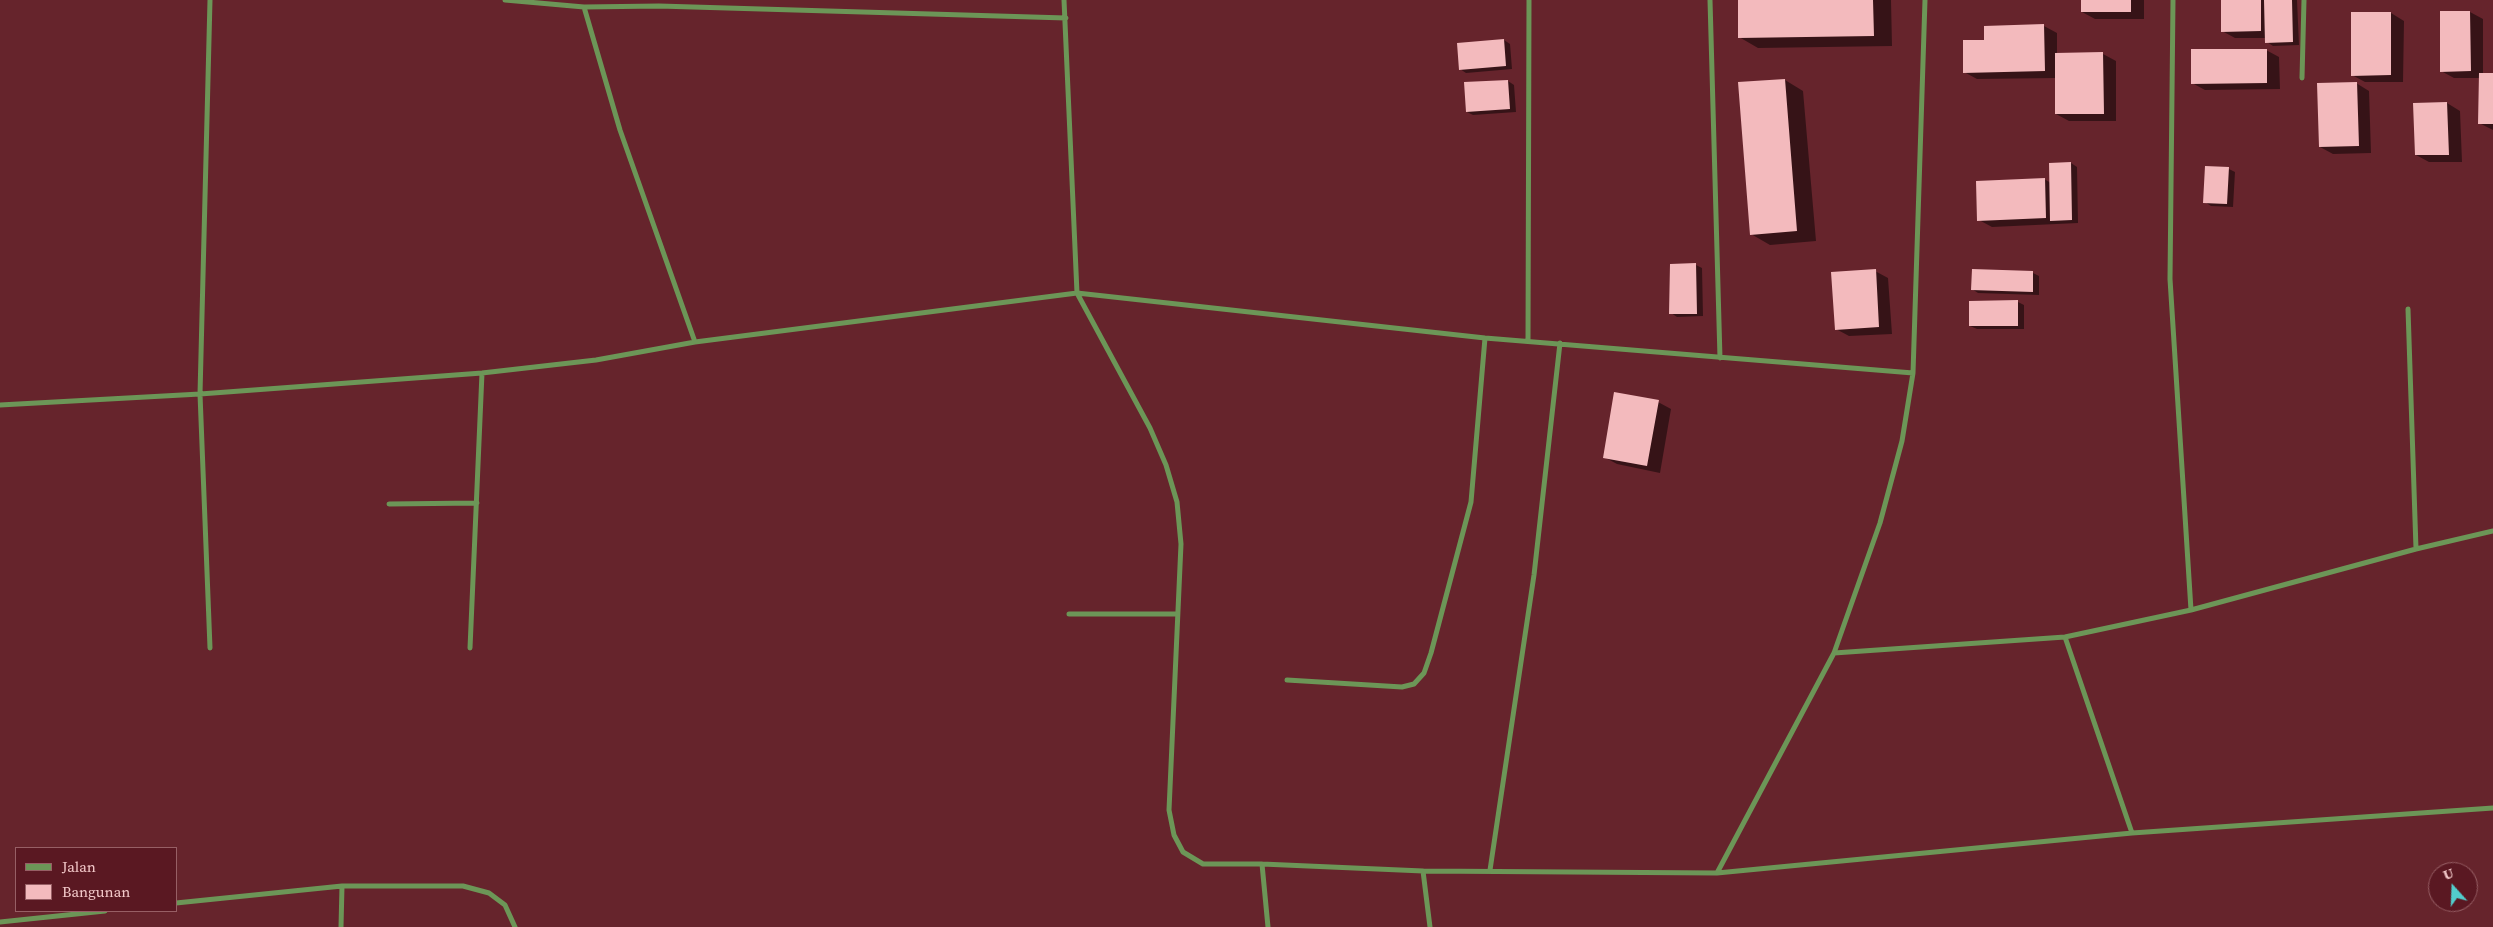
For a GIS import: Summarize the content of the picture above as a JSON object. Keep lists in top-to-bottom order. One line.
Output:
{"legend":["Jalan","Bangunan"],"north":"top"}
